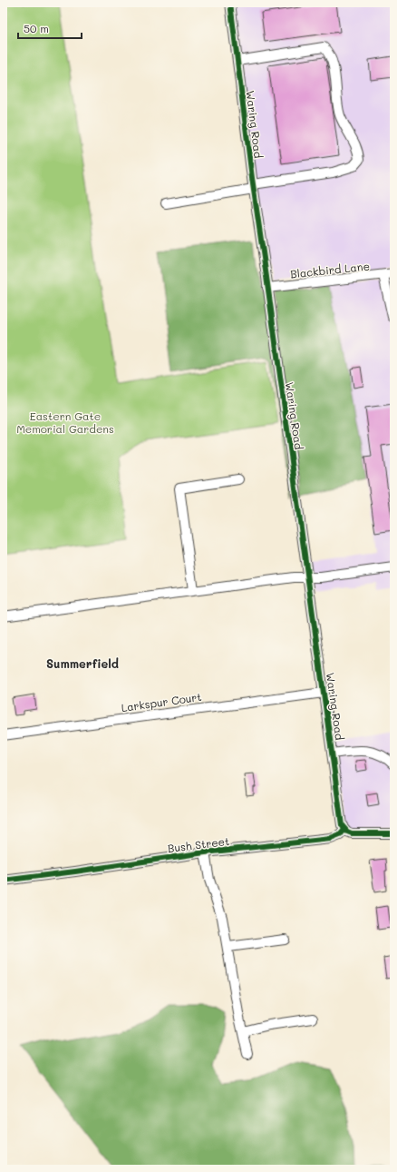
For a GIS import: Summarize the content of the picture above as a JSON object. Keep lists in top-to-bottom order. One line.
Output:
{"streets":{"street":["Waring Road","Blackbird Lane","Larkspur Court","Bush Street"]},"crossings":[["Waring Road","Blackbird Lane"],["Waring Road","Larkspur Court"],["Waring Road","Bush Street"]],"districts":["Summerfield"],"parks":["Eastern Gate Memorial Gardens"],"scale_bar":"50 m"}
